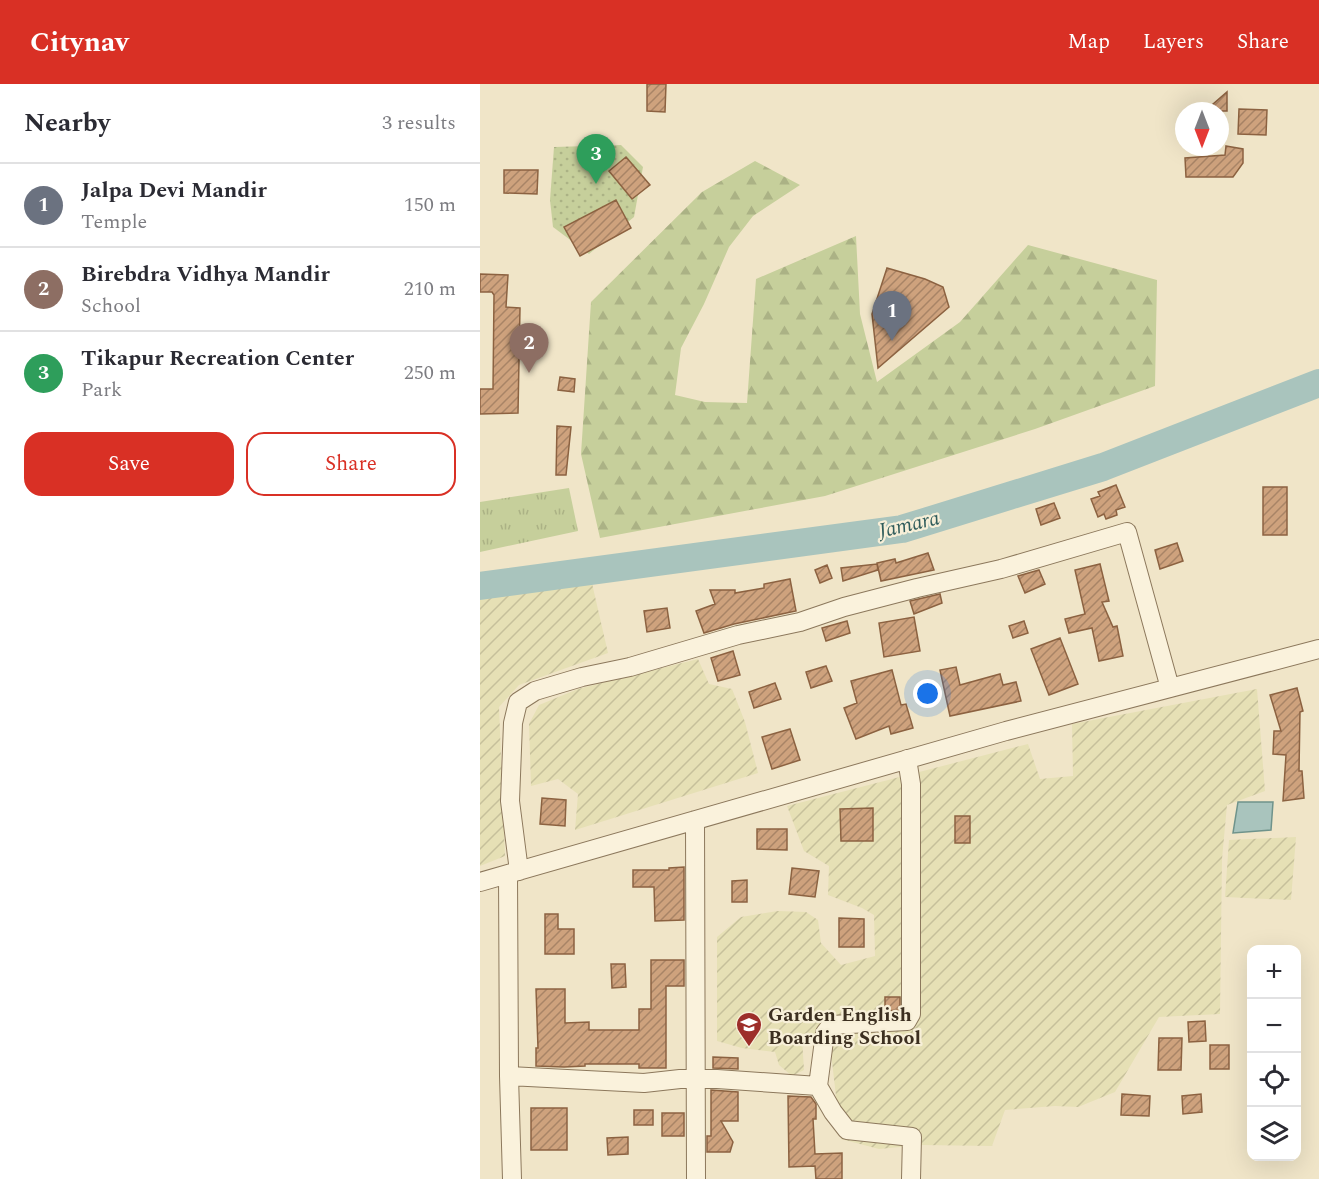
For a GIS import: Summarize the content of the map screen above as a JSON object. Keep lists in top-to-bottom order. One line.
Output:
{"water":["Jamara"],"places":{"school or university":["Garden English Boarding School"]},"north":"bottom","page":{"header":"Citynav","nav":["Map","Layers","Share"],"heading":["Nearby","3 results"],"pins":["3","1","2"],"list":[{"mark":"1","name":"Jalpa Devi Mandir","note":"Temple","value":"150 m"},{"mark":"2","name":"Birebdra Vidhya Mandir","note":"School","value":"210 m"},{"mark":"3","name":"Tikapur Recreation Center","note":"Park","value":"250 m"}],"buttons":["Save","Share"],"map_buttons":["+","−"]}}
